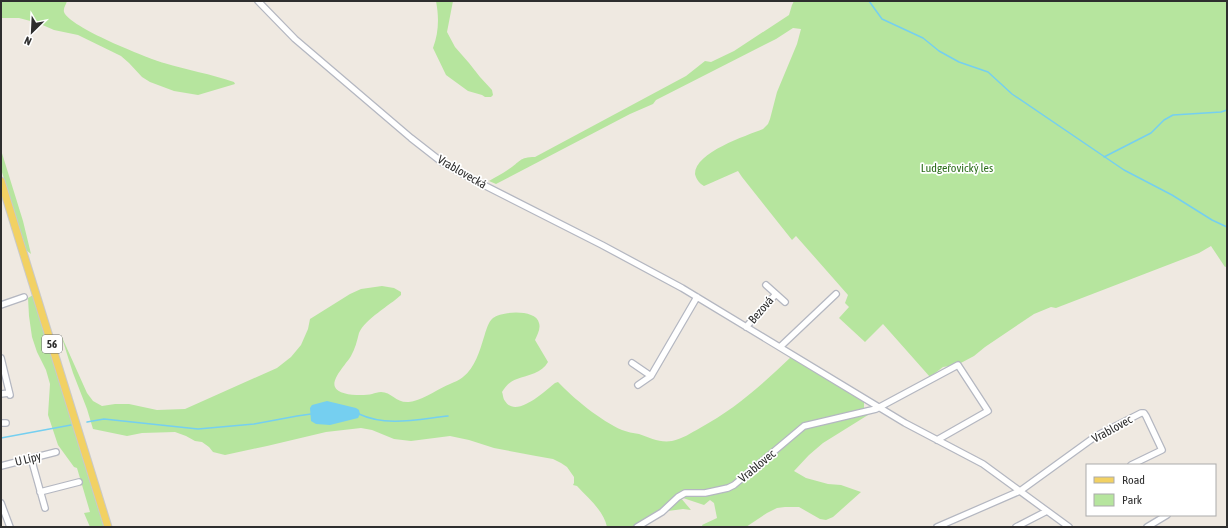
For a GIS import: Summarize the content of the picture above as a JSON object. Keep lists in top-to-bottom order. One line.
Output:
{"streets":{"main road":["56"],"street":["Vrablovecká","Bezová","Vrablovec","U Lípy"]},"parks":["Ludgeřovický les"],"legend":["Road","Park"],"north":"bottom left"}
